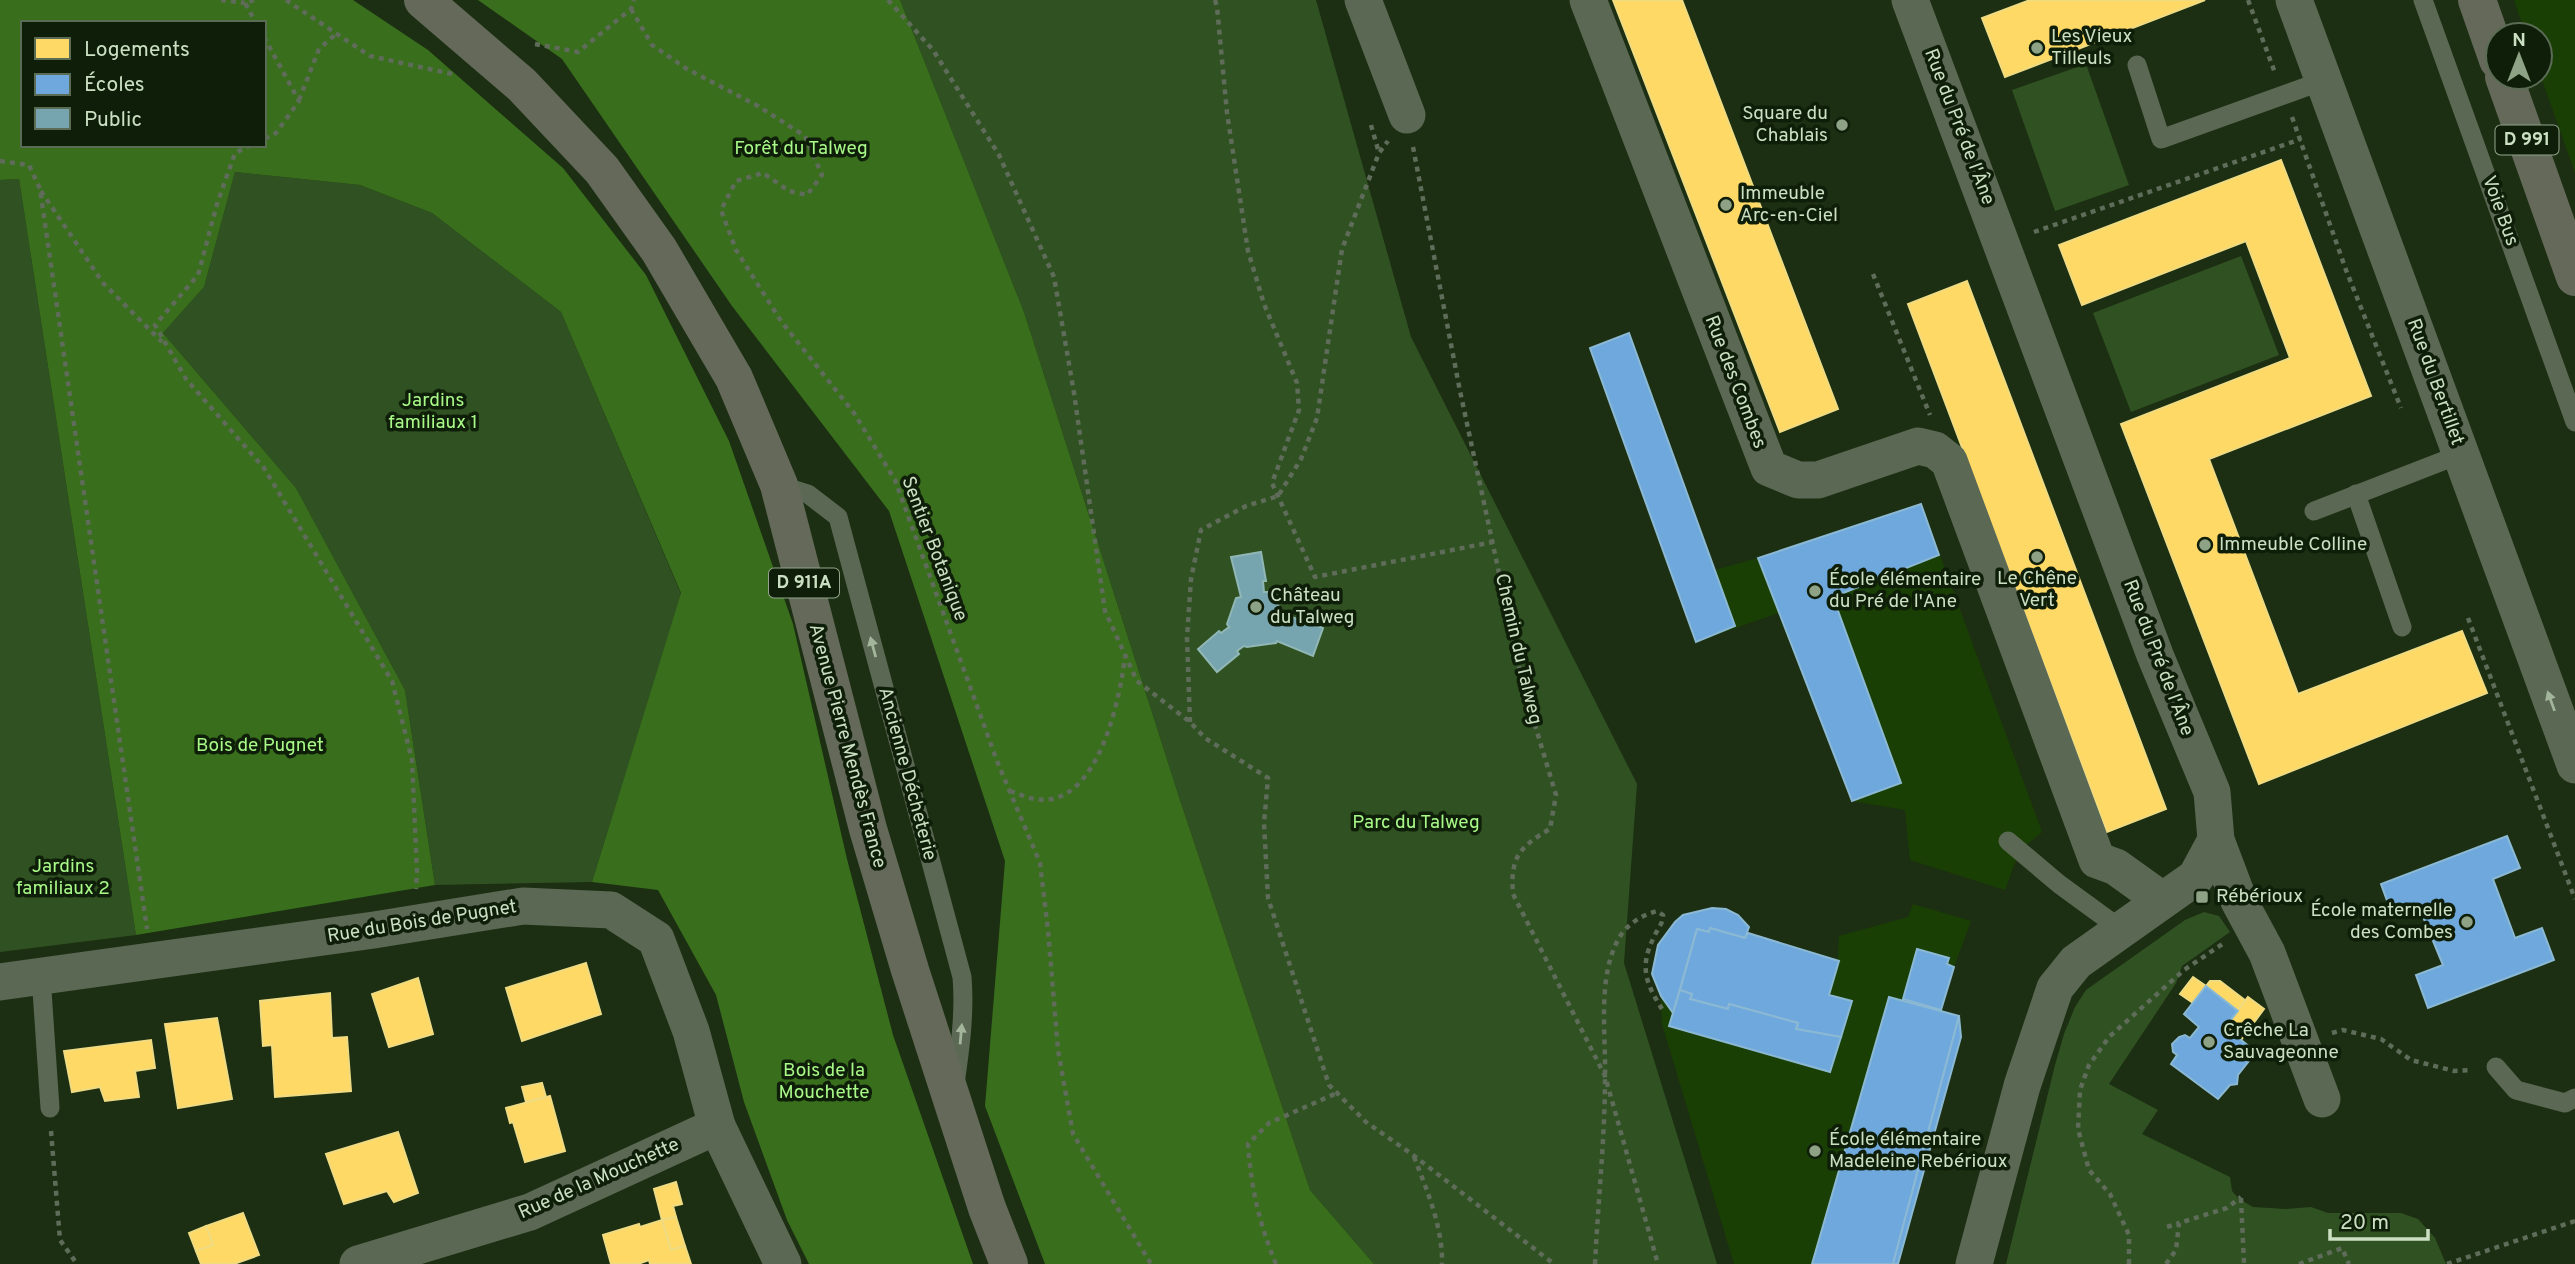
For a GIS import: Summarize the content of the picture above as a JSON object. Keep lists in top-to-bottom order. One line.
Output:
{"streets":{"main road":["D 991","D 911A","Avenue Pierre Mendès France"],"street":["Rue du Pré de l'Âne","Rue des Combes","Rue du Bertillet","Rue du Bois de Pugnet","Rue de la Mouchette"],"lane":["Voie Bus","Ancienne Décheterie"],"path":["Sentier Botanique","Chemin du Talweg"]},"crossings":[["Avenue Pierre Mendès France","Ancienne Décheterie"],["Rue du Bois de Pugnet","Rue de la Mouchette"]],"one_way":["Rue du Bertillet","Ancienne Décheterie"],"parks":["Forêt du Talweg","Jardins familiaux 1","Bois de Pugnet","Parc du Talweg","Jardins familiaux 2","Bois de la Mouchette"],"places":{"other":["Les Vieux Tilleuls","Square du Chablais","Immeuble Arc-en-Ciel","Immeuble Colline","Le Chêne Vert","École élémentaire du Pré de l'Ane","Château du Talweg","École maternelle des Combes","Crêche La Sauvageonne","École élémentaire Madeleine Rebérioux"],"transit":["Rébérioux"]},"legend":["Logements","Écoles","Public"],"scale_bar":"20 m","north":"top"}
